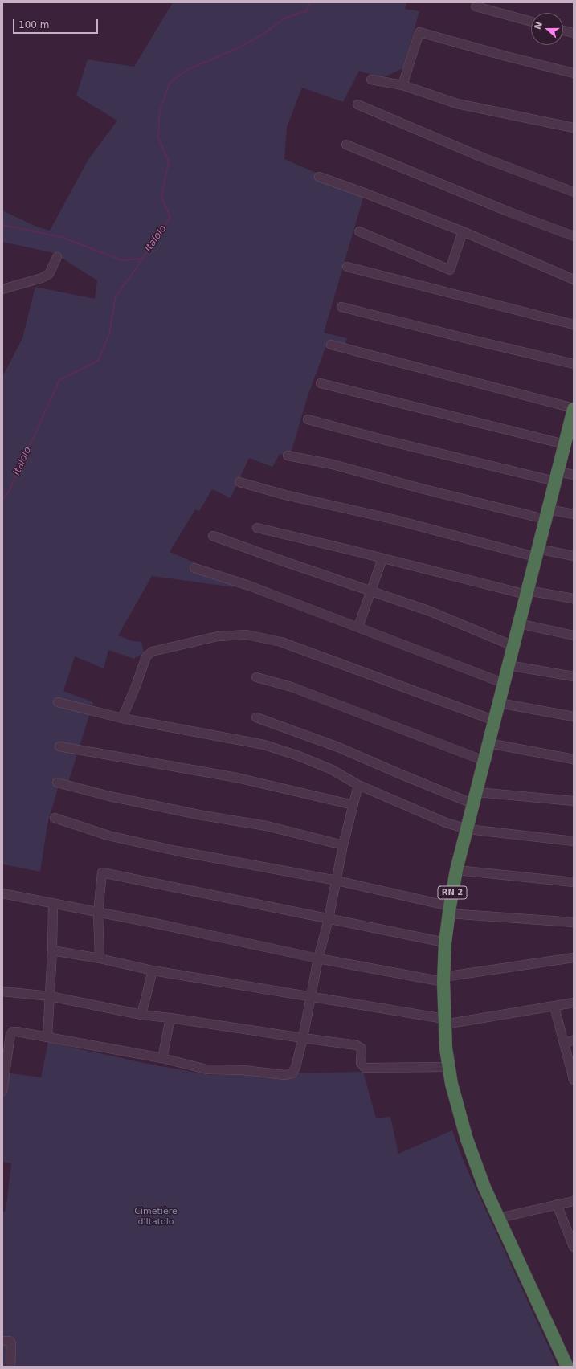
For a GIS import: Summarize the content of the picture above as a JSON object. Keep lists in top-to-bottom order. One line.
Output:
{"streets":{"highway":["RN 2"]},"water":["Italolo"],"parks":["Cimetière d'Itatolo"],"scale_bar":"100 m","north":"left"}
